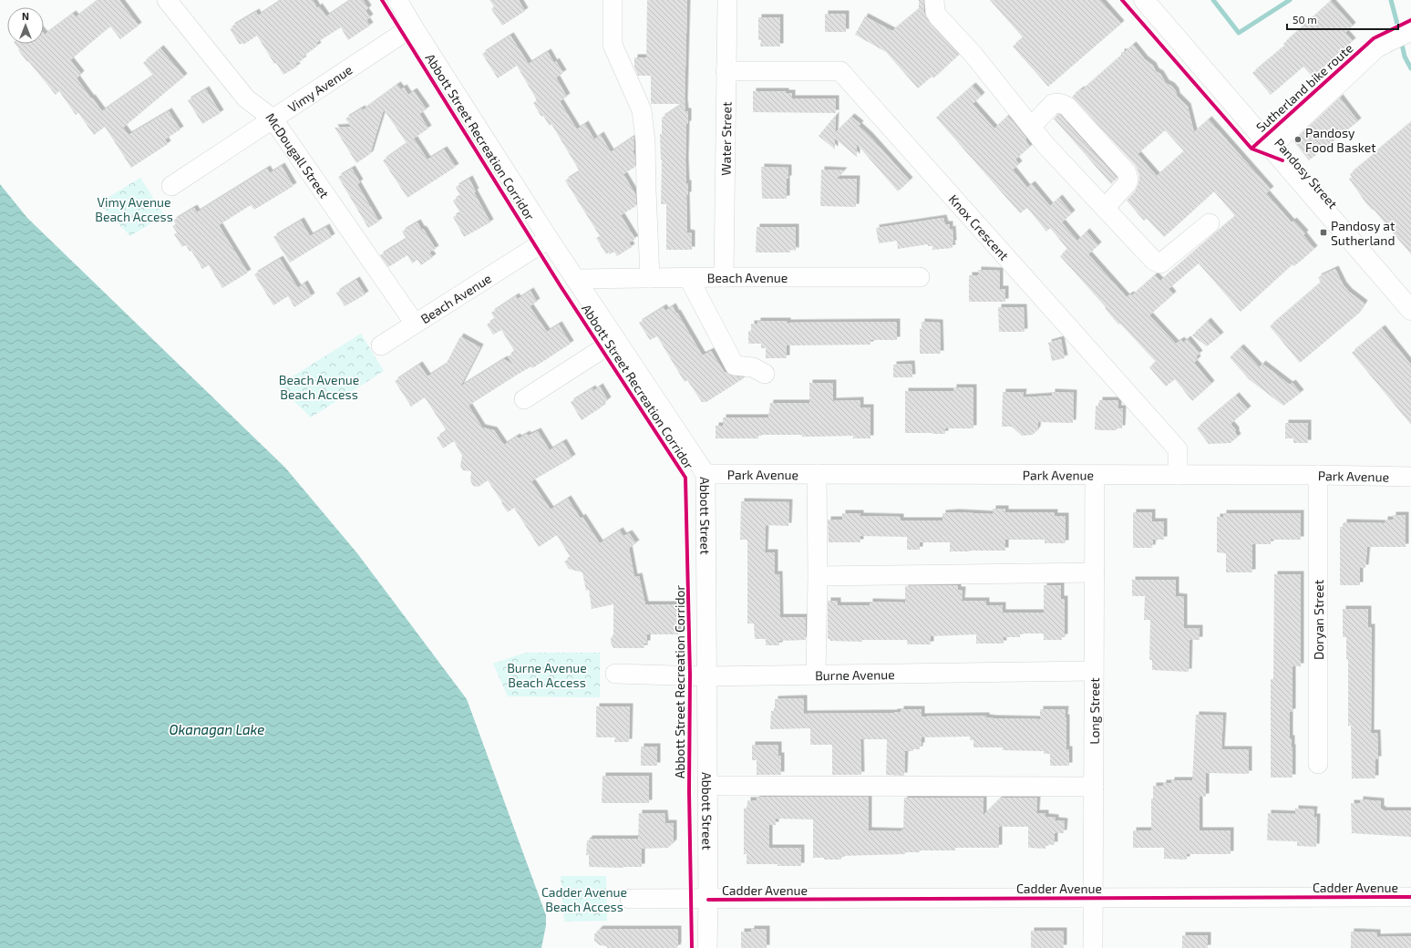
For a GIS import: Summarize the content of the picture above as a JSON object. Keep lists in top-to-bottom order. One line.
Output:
{"streets":{"main road":["Pandosy Street"],"street":["Vimy Avenue","Water Street","McDougall Street","Knox Crescent","Beach Avenue","Park Avenue","Abbott Street","Doryan Street","Burne Avenue","Long Street","Cadder Avenue"],"cycle path":["Sutherland bike route","Abbott Street Recreation Corridor"]},"crossings":[["Vimy Avenue","McDougall Street"],["Vimy Avenue","Abbott Street"],["Water Street","Knox Crescent"],["Water Street","Beach Avenue"],["McDougall Street","Beach Avenue"],["Knox Crescent","Park Avenue"],["Beach Avenue","Abbott Street"],["Park Avenue","Abbott Street"],["Park Avenue","Doryan Street"],["Park Avenue","Long Street"],["Abbott Street","Burne Avenue"],["Abbott Street","Cadder Avenue"],["Burne Avenue","Long Street"],["Long Street","Cadder Avenue"]],"water":["Okanagan Lake"],"parks":["Vimy Avenue Beach Access","Beach Avenue Beach Access","Burne Avenue Beach Access","Cadder Avenue Beach Access"],"places":{"other":["Pandosy Food Basket"],"transit":["Pandosy at Sutherland"]},"scale_bar":"50 m","north":"top"}
